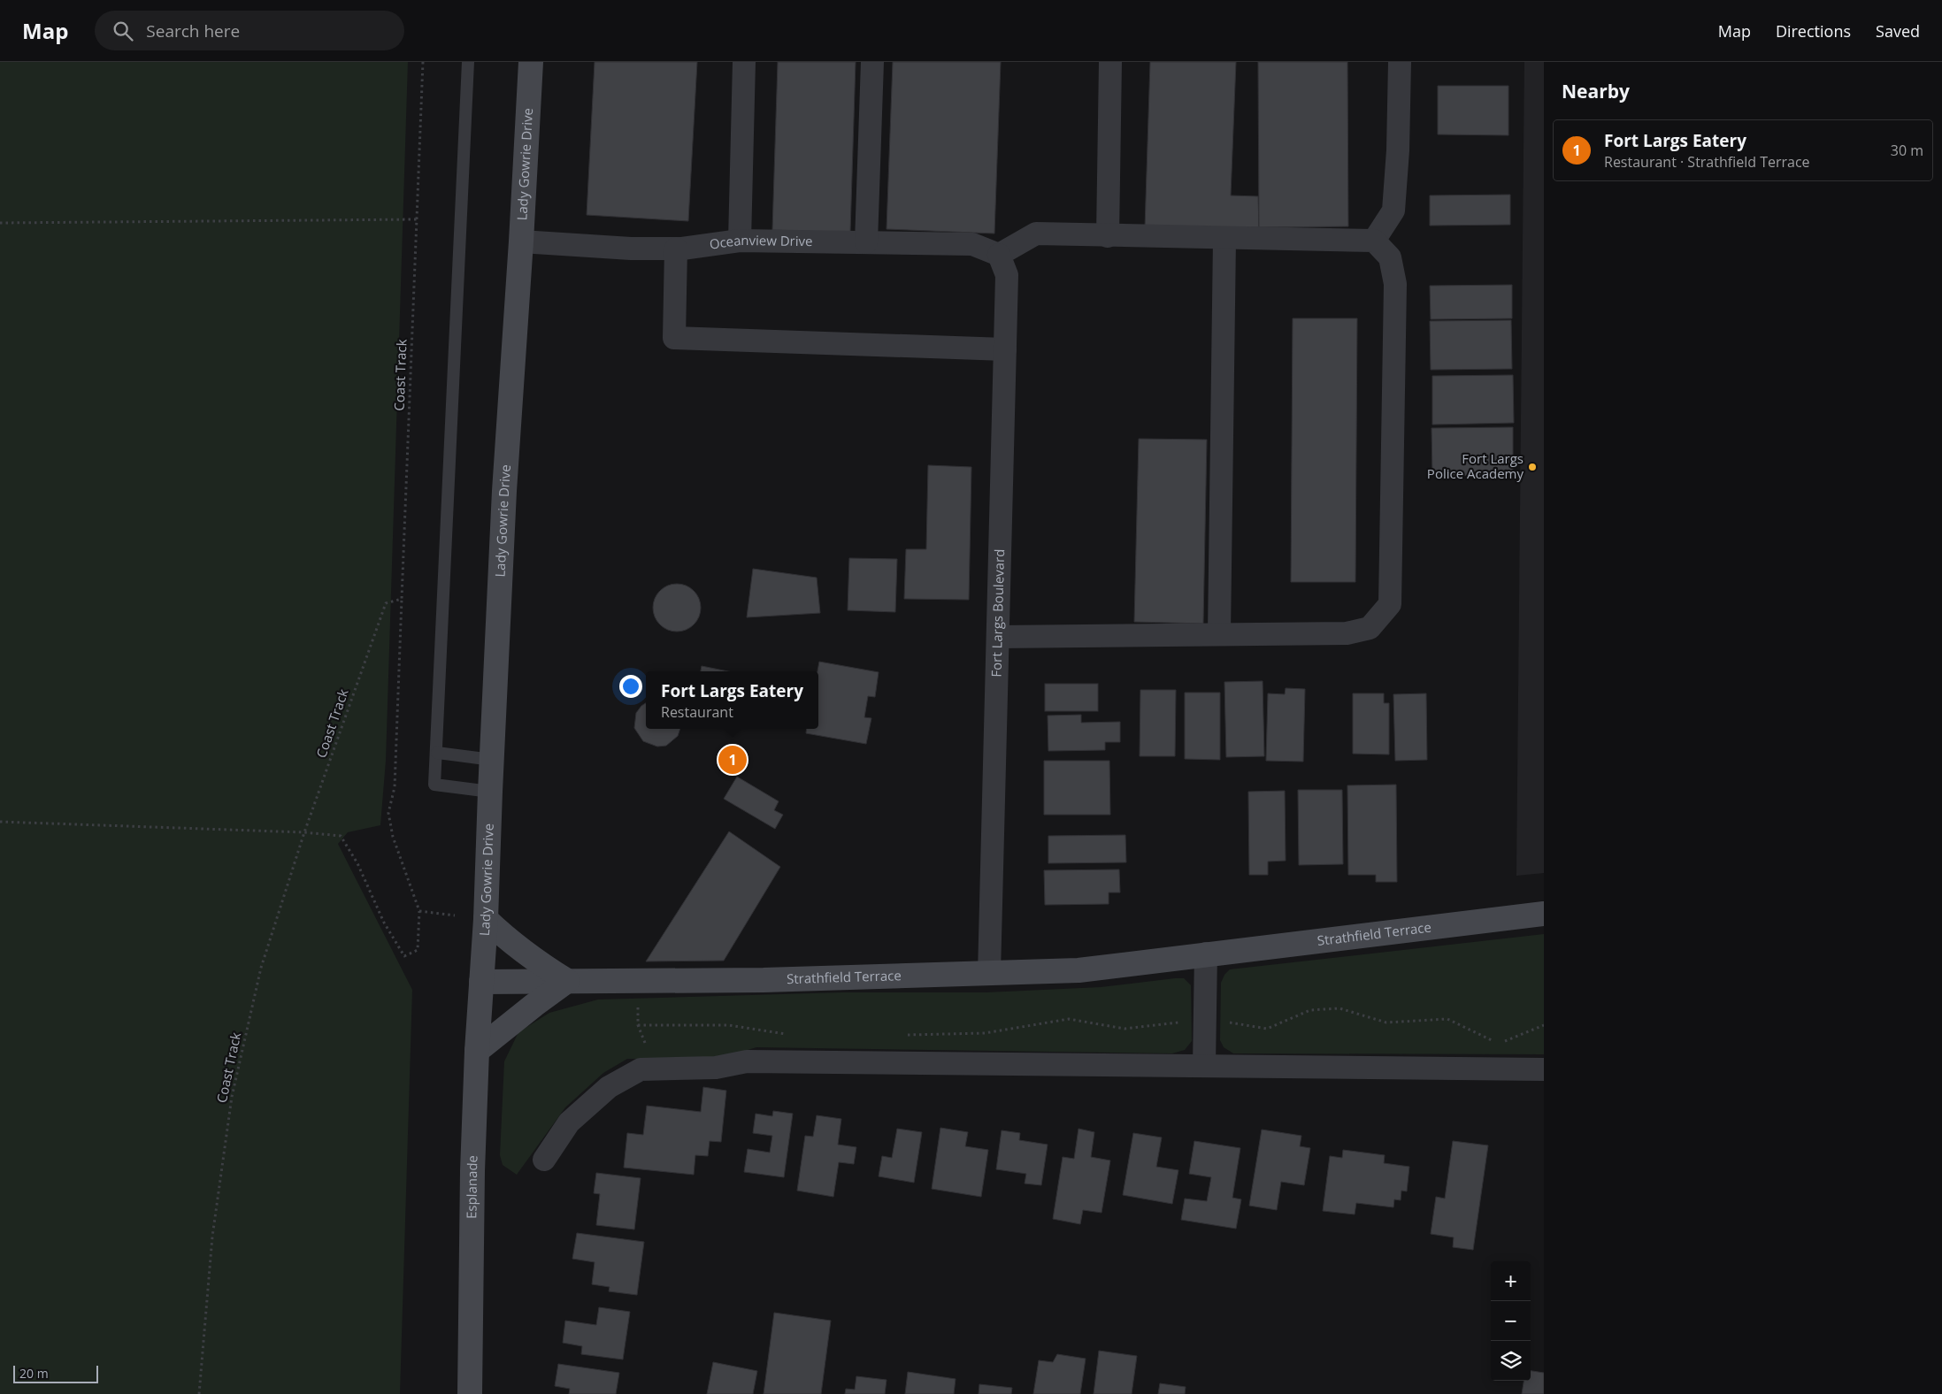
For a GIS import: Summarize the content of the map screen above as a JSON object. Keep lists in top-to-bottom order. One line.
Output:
{"streets":{"main road":["Lady Gowrie Drive","Strathfield Terrace","Esplanade"],"street":["Oceanview Drive","Fort Largs Boulevard"],"path":["Coast Track"]},"crossings":[["Lady Gowrie Drive","Oceanview Drive"],["Lady Gowrie Drive","Strathfield Terrace"],["Lady Gowrie Drive","Esplanade"],["Oceanview Drive","Fort Largs Boulevard"],["Fort Largs Boulevard","Strathfield Terrace"],["Strathfield Terrace","Esplanade"]],"places":["Fort Largs Police Academy"],"scale_bar":"20 m","page":{"header":"Map","search":"Search here","nav":["Map","Directions","Saved"],"heading":"Nearby","list":[{"mark":"1","name":"Fort Largs Eatery","note":"Restaurant · Strathfield Terrace","value":"30 m"}],"popup":["Fort Largs Eatery","Restaurant"],"pins":"1","map_buttons":["+","−"],"scale":"20 m"}}
